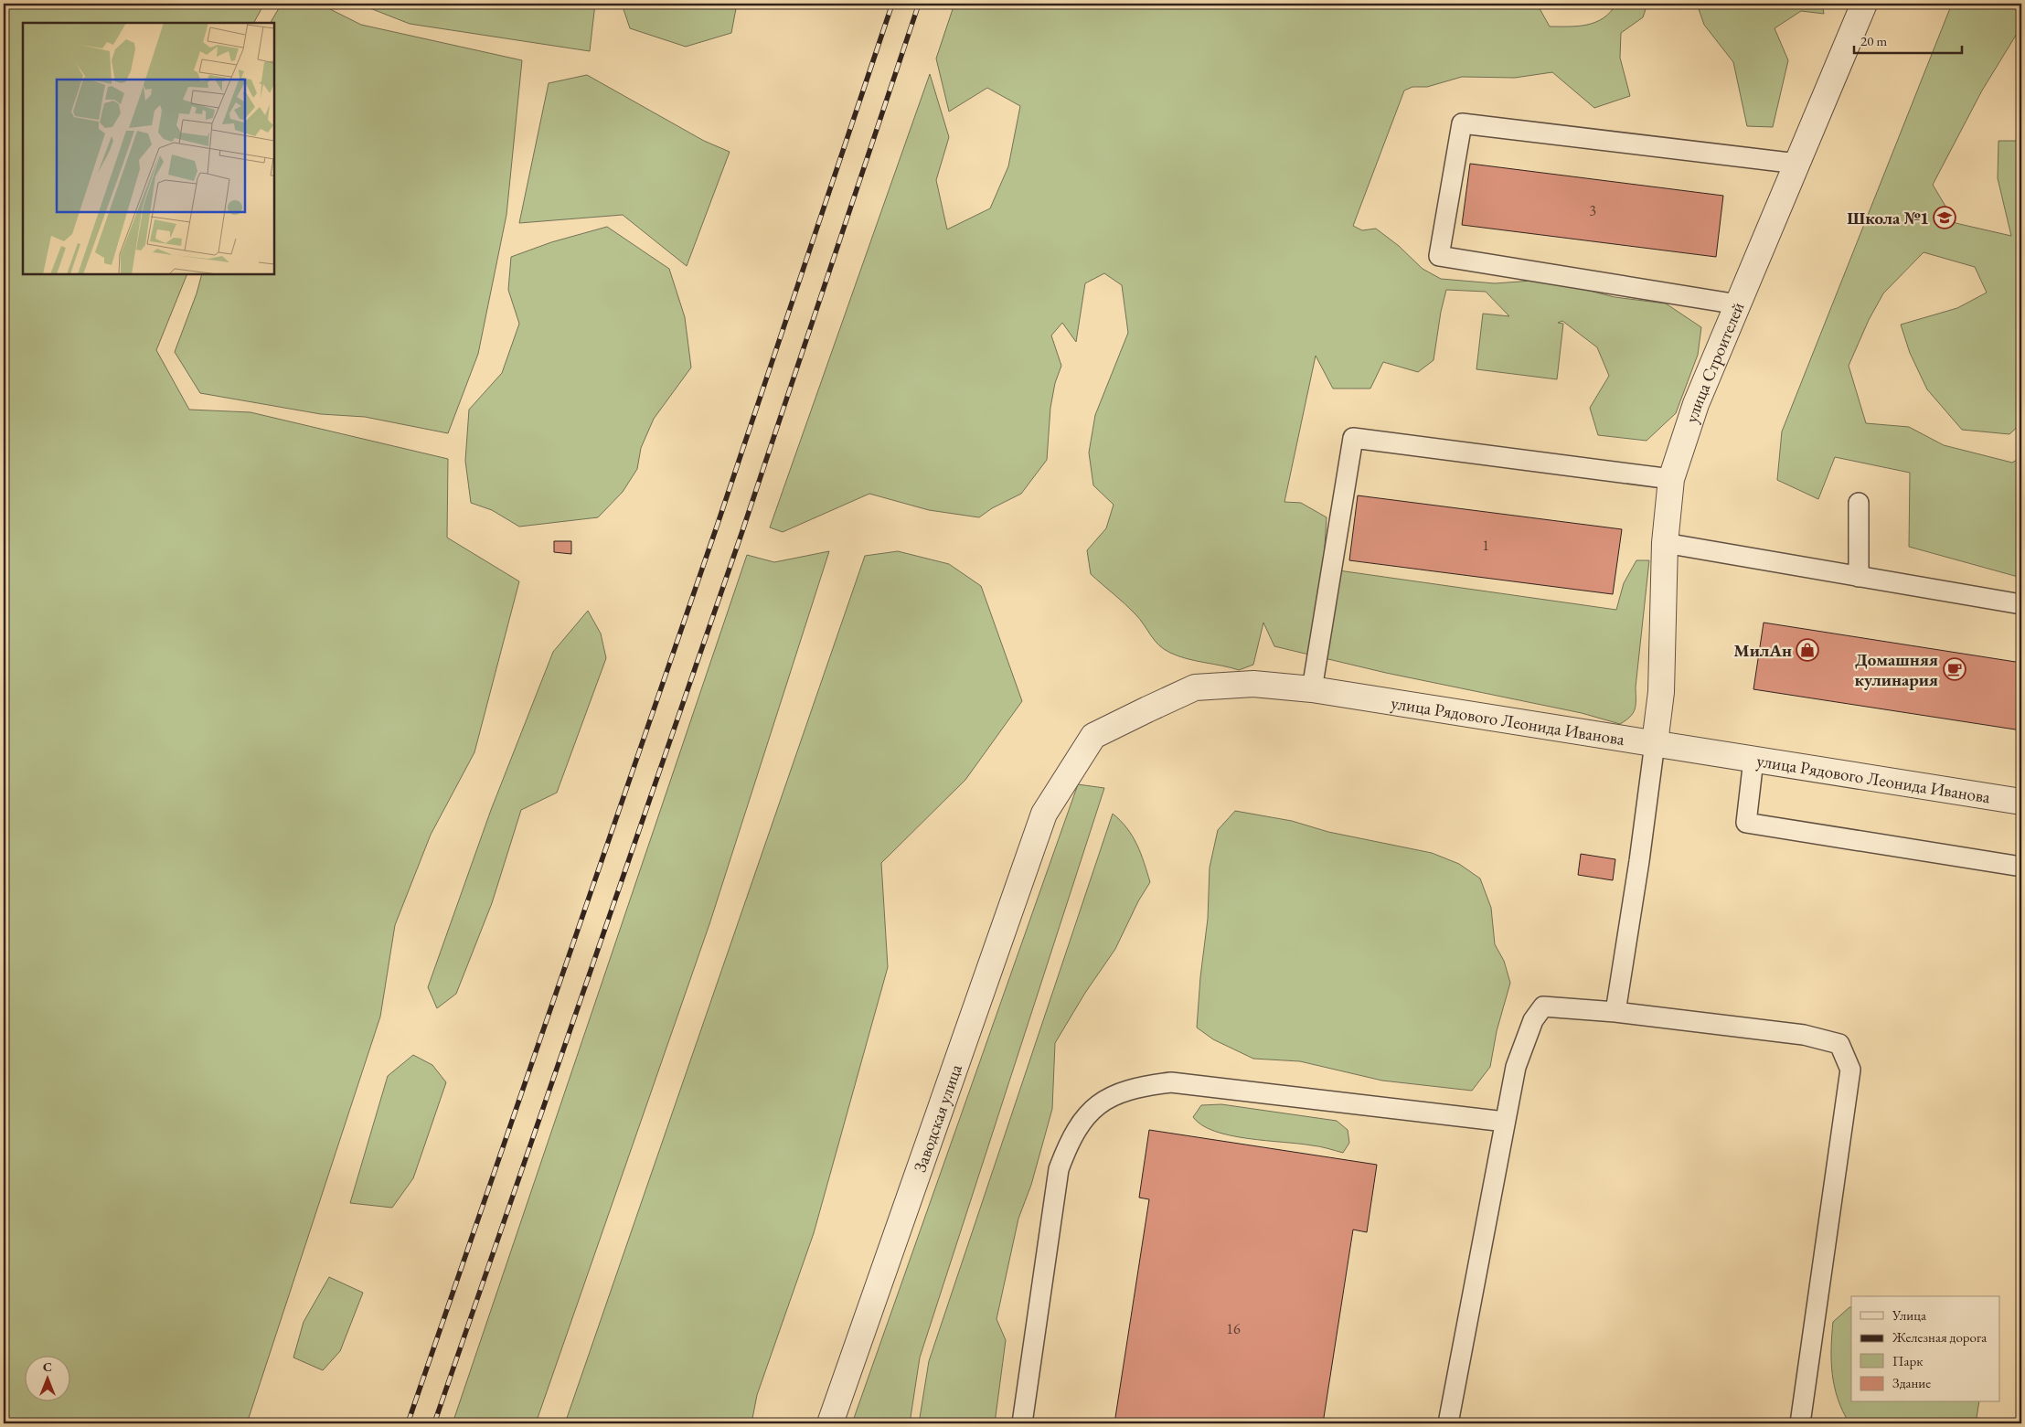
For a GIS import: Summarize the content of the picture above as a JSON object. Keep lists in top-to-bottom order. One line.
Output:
{"streets":{"street":["улица Строителей","улица Рядового Леонида Иванова","Заводская улица"]},"crossings":[["улица Строителей","улица Рядового Леонида Иванова"],["улица Рядового Леонида Иванова","Заводская улица"]],"places":{"school or university":["Школа №1"],"shop":["МилАн"],"cafe":["Домашняя кулинария"]},"house_numbers":["3","1","16"],"legend":["Улица","Железная дорога","Парк","Здание"],"scale_bar":"20 m","north":"top"}
